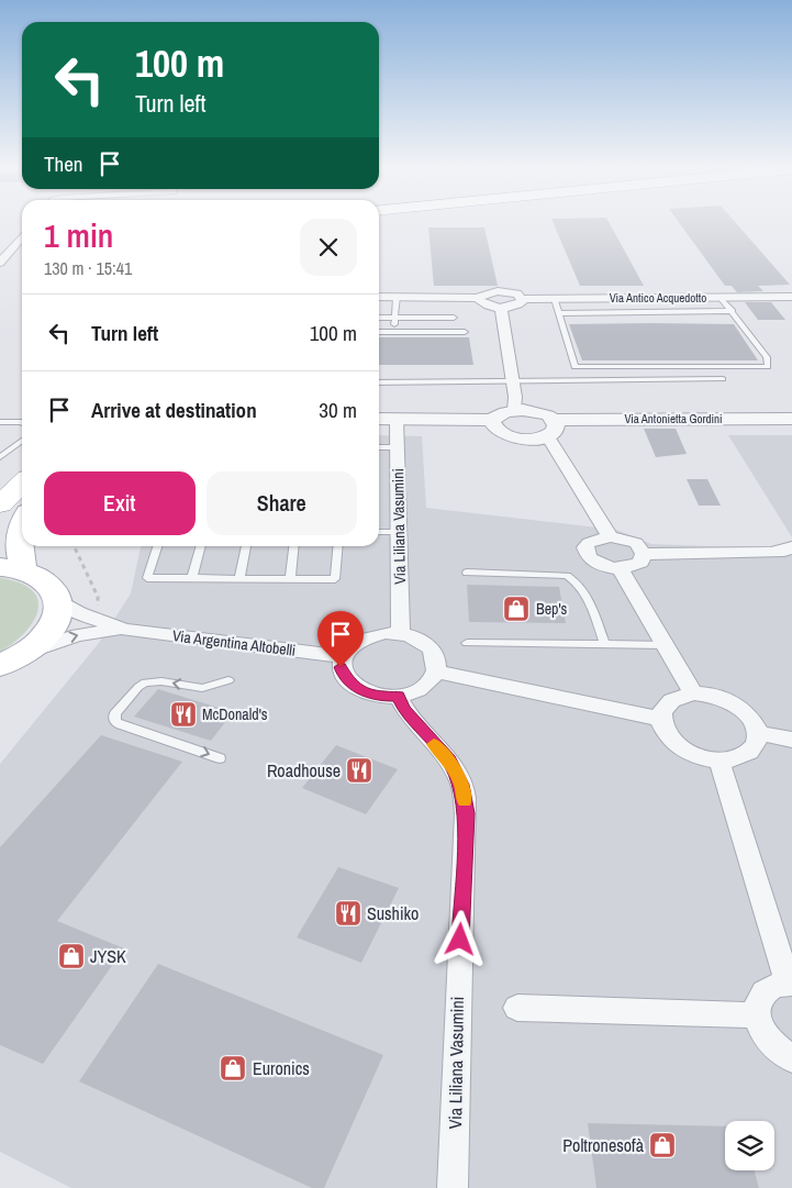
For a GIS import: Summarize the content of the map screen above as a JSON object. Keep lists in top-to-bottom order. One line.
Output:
{"streets":{"street":["Via Antico Acquedotto","Via Antonietta Gordini","Via Liliana Vasumini","Via Argentina Altobelli"]},"crossings":[["Via Liliana Vasumini","Via Argentina Altobelli"]],"places":{"shop":["Bep's","JYSK","Euronics","Poltronesofà"],"restaurant":["McDonald's","Roadhouse","Sushiko"]},"page":{"turn":["100 m","Turn left"],"then":"Then","heading":["1 min","130 m · 15:41"],"list":[{"name":"Turn left","value":"100 m"},{"name":"Arrive at destination","value":"30 m"}],"buttons":["Exit","Share"]}}
